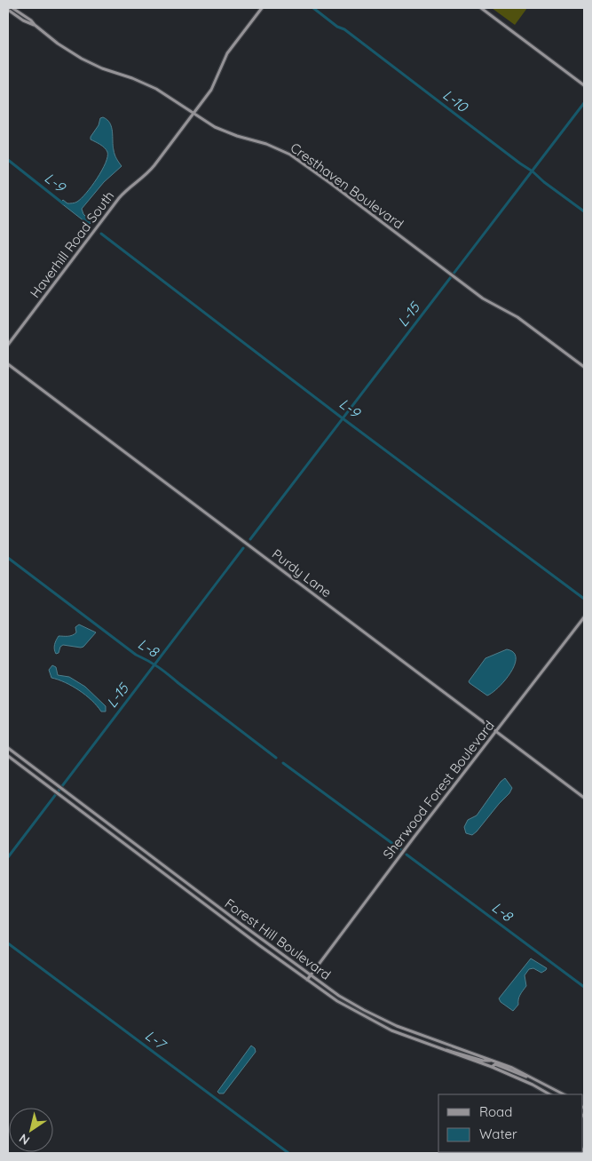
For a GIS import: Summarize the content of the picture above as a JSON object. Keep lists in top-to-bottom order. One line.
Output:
{"streets":{"street":["Cresthaven Boulevard","Haverhill Road South","Purdy Lane","Sherwood Forest Boulevard","Forest Hill Boulevard"]},"crossings":[["Cresthaven Boulevard","Haverhill Road South"],["Purdy Lane","Sherwood Forest Boulevard"],["Sherwood Forest Boulevard","Forest Hill Boulevard"]],"water":["L-10","L-9","L-15","L-8","L-7"],"legend":["Road","Water"],"north":"bottom left"}
